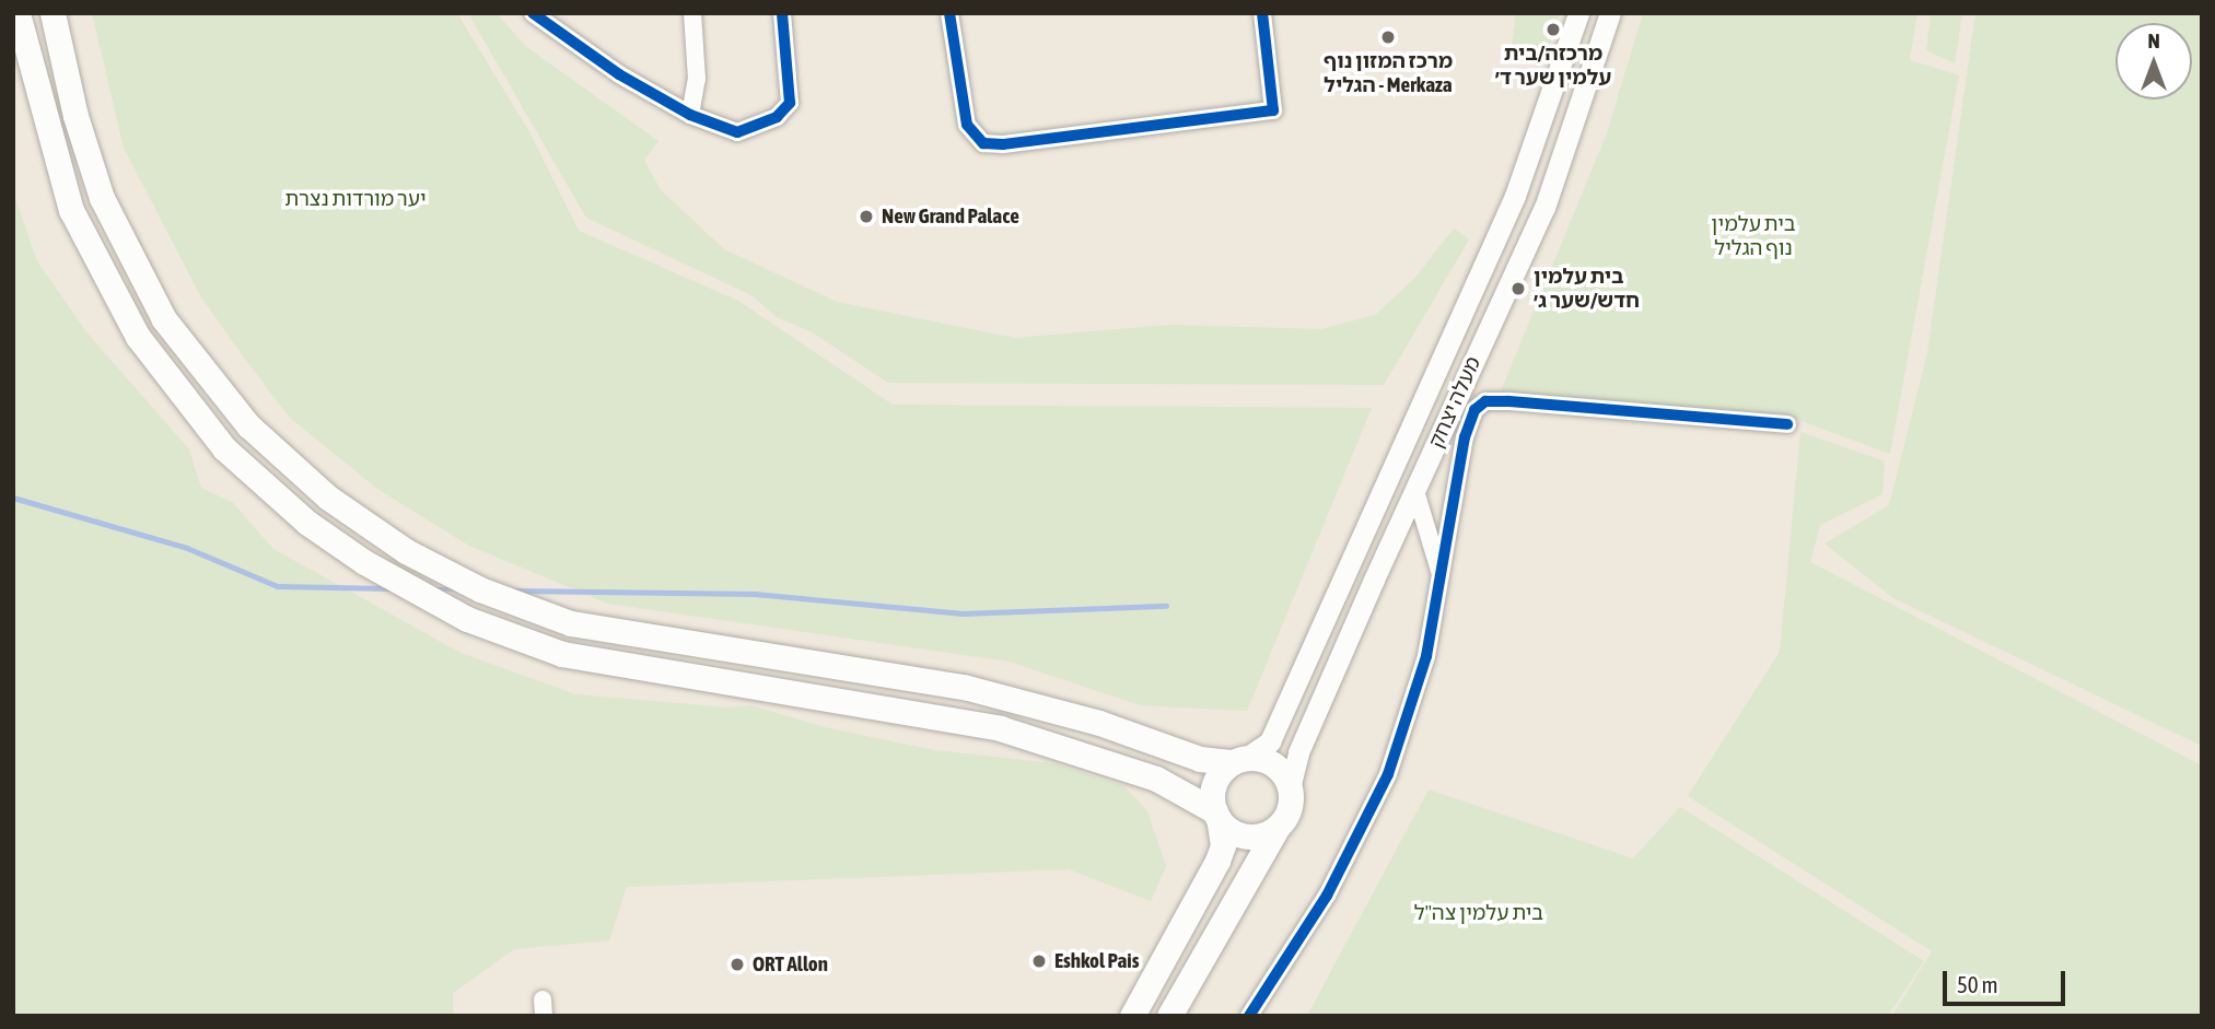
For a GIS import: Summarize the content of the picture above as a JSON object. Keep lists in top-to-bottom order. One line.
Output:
{"streets":{"street":["מעלה יצחק"]},"parks":["יער מורדות נצרת","בית עלמין נוף הגליל","בית עלמין צה\"ל"],"places":["מרכזה/בית עלמין שער ד׳","מרכז המזון נוף הגליל - Merkaza","New Grand Palace","בית עלמין חדש/שער ג׳","Eshkol Pais","ORT Allon"],"scale_bar":"50 m","north":"top"}
